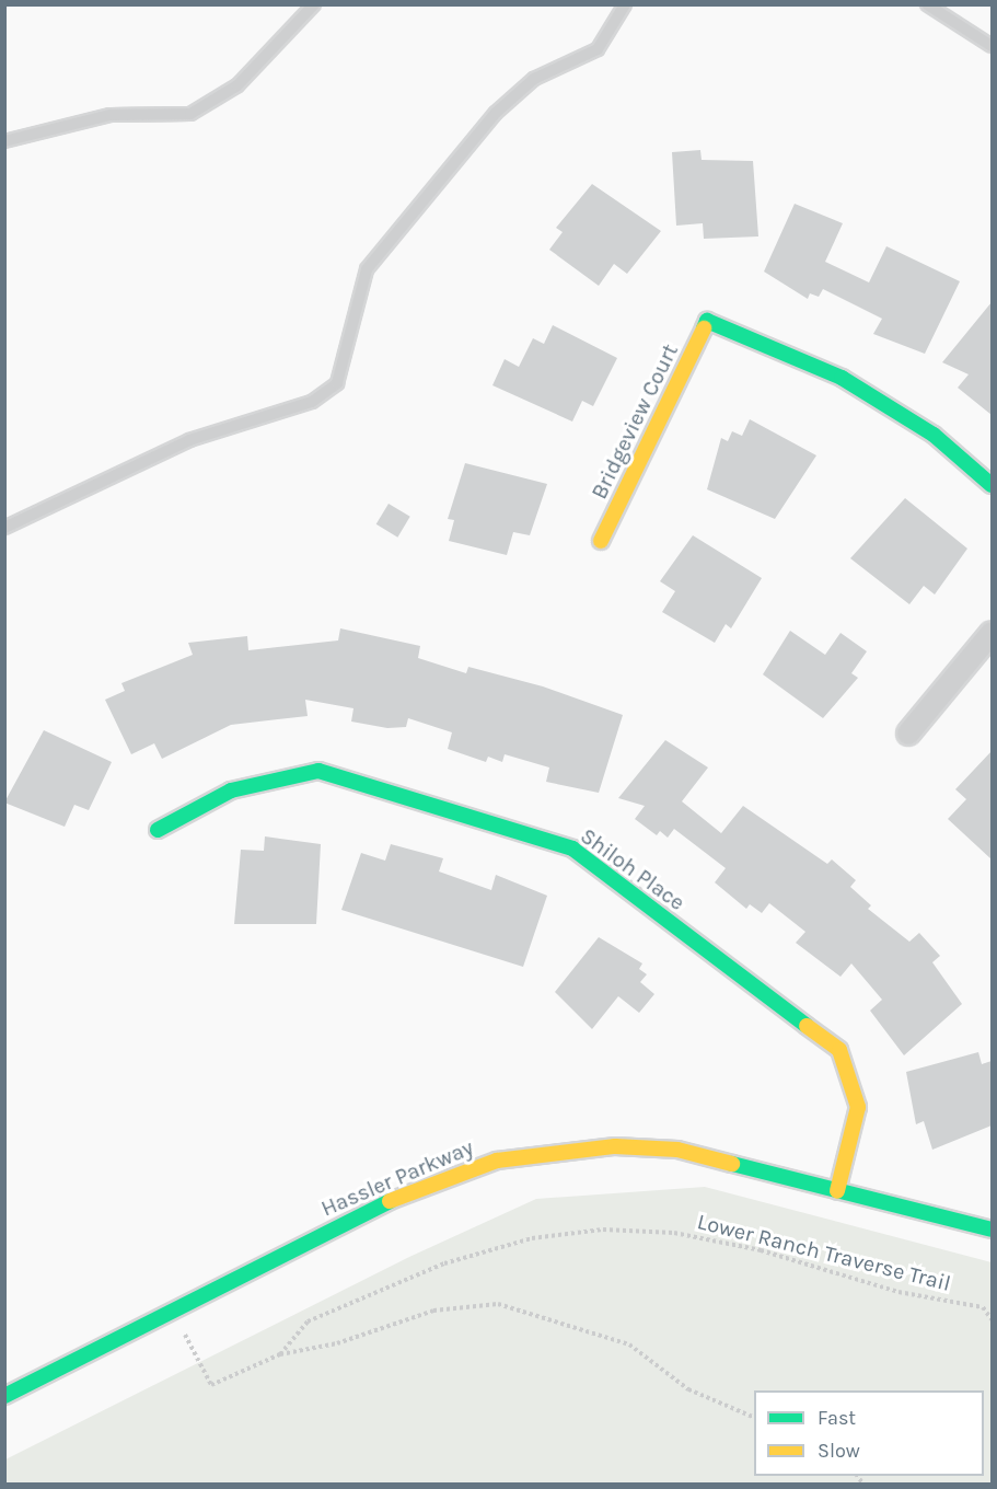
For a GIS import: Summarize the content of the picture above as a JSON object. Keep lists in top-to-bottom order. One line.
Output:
{"streets":{"street":["Bridgeview Court","Shiloh Place","Hassler Parkway"],"path":["Lower Ranch Traverse Trail"]},"crossings":[["Shiloh Place","Hassler Parkway"]],"legend":["Fast","Slow"]}
